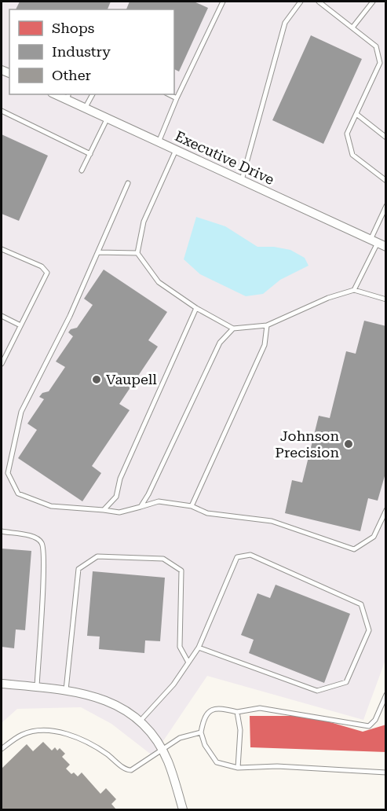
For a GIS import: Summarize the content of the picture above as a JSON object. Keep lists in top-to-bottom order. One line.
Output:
{"streets":{"street":["Executive Drive"]},"places":["Vaupell","Johnson Precision"],"legend":["Shops","Industry","Other"]}
